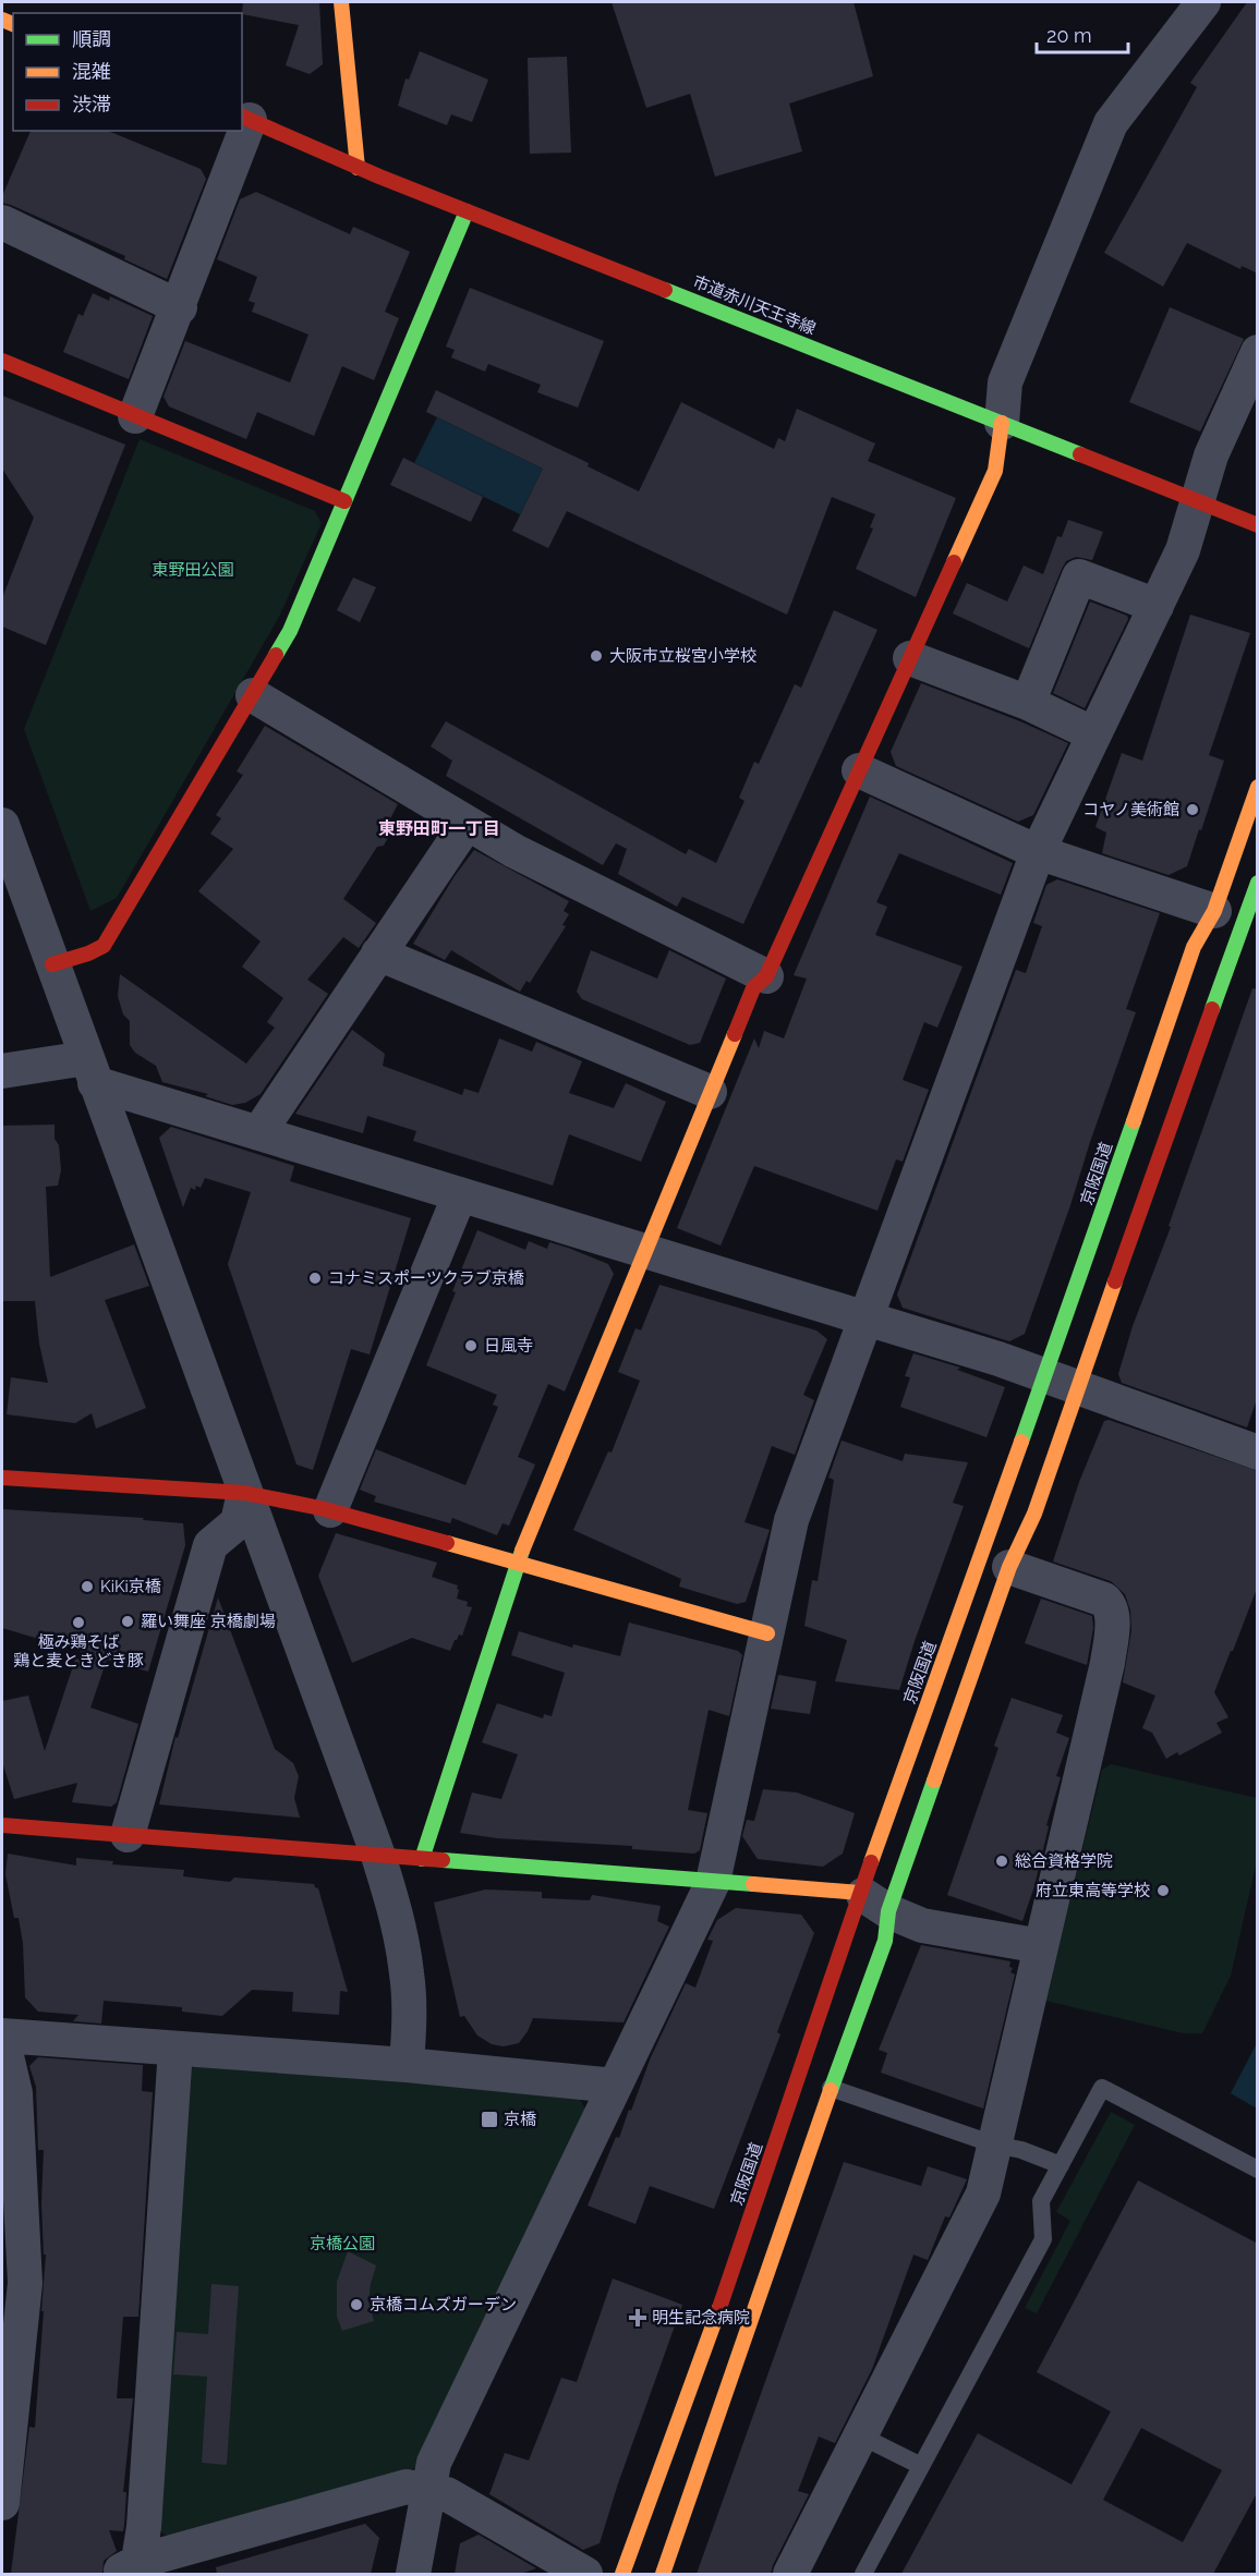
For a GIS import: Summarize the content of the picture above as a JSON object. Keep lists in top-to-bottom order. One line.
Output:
{"streets":{"main road":["市道赤川天王寺線","京阪国道"]},"districts":["東野田町一丁目"],"parks":["東野田公園","京橋公園"],"places":{"other":["大阪市立桜宮小学校","コヤノ美術館","コナミスポーツクラブ京橋","日風寺","KiKi京橋","羅い舞座 京橋劇場","極み鶏そば 鶏と麦ときどき豚","総合資格学院","府立東高等学校","京橋コムズガーデン"],"transit":["京橋"],"health":["明生記念病院"]},"legend":["順調","混雑","渋滞"],"scale_bar":"20 m"}
